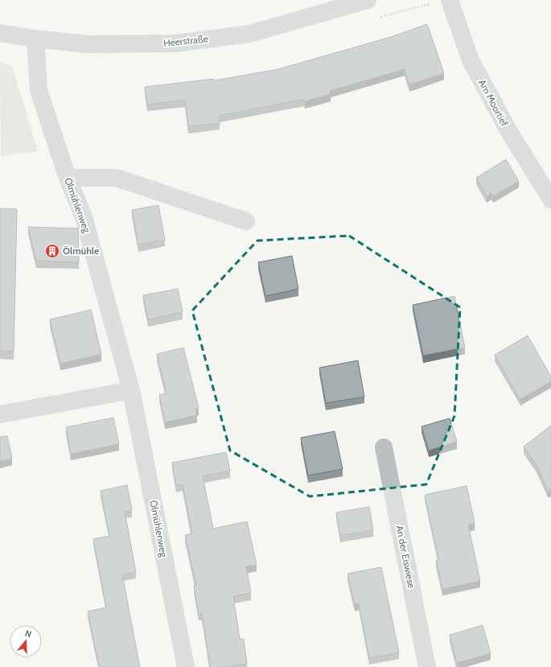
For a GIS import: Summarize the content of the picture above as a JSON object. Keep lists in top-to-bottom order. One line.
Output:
{"streets":{"street":["Heerstraße","Am Moortief","Ölmühlenweg","An der Eiswiese"]},"crossings":[["Heerstraße","Ölmühlenweg"]],"places":{"building":["Ölmühle"]},"north":"top"}
